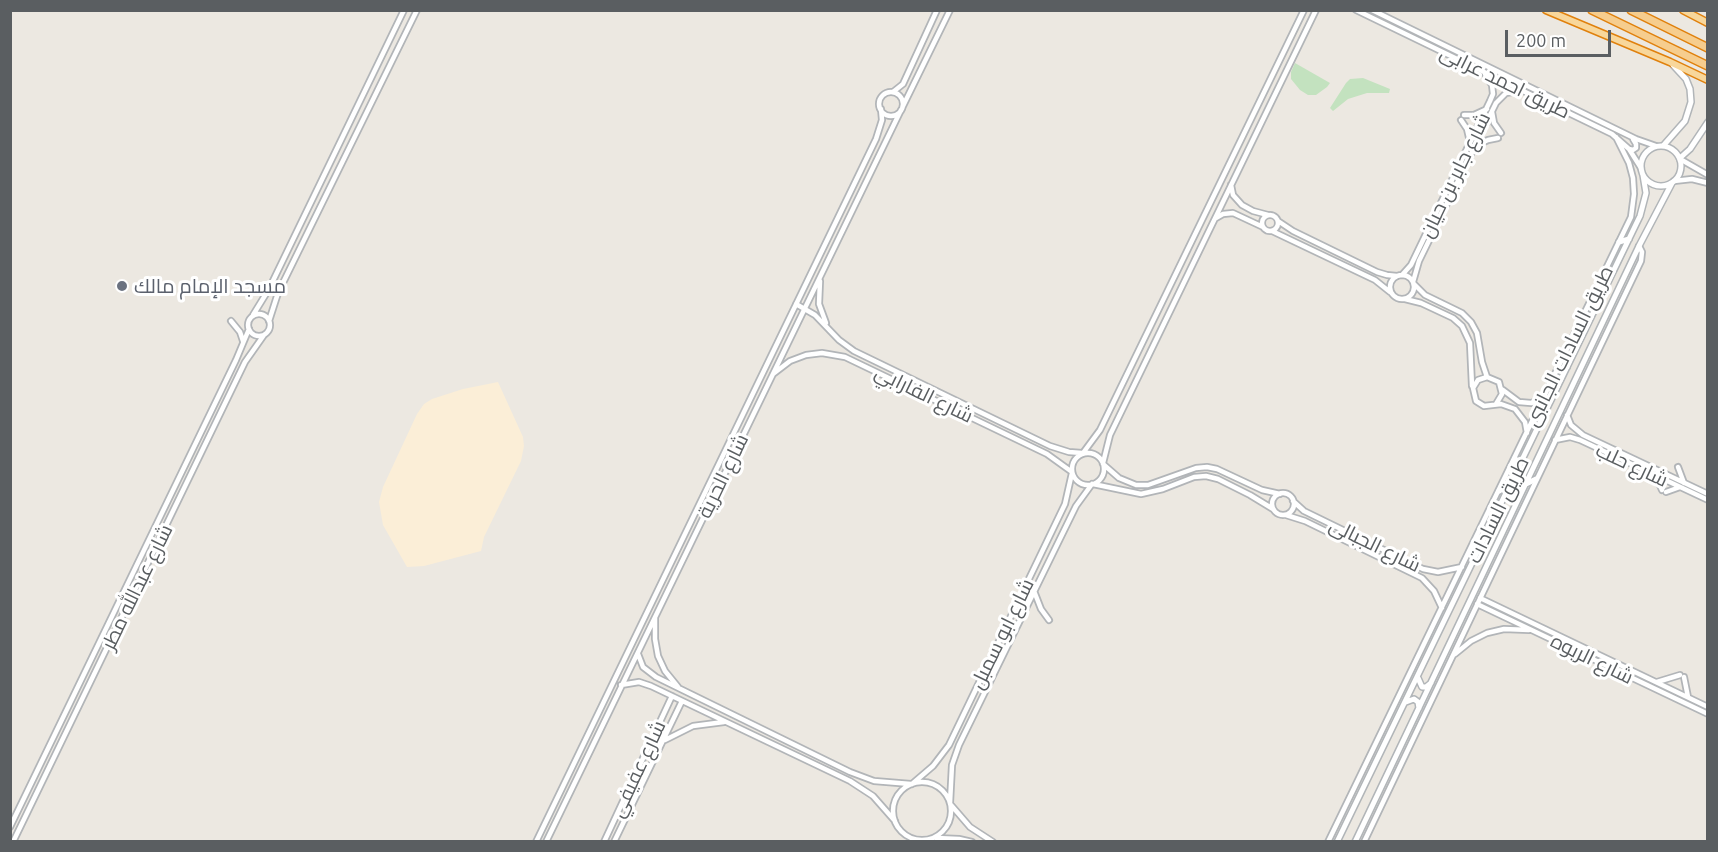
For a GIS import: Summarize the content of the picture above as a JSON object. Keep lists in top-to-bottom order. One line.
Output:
{"streets":{"main road":["طريق السادات"],"street":["طريق احمد عرابى","شارع جابر بن حيان","طريق السادات الجانبى","شارع الفارابي","شارع حلب","شارع الحرية","شارع الجبالى","شارع عبدالله مطر","شارع ابو سمبل","شارع الربوه","شارع عفيفي"]},"crossings":[["طريق احمد عرابى","شارع جابر بن حيان"],["طريق احمد عرابى","طريق السادات الجانبى"],["طريق احمد عرابى","طريق السادات"],["طريق السادات الجانبى","شارع حلب"],["طريق السادات الجانبى","طريق السادات"],["طريق السادات الجانبى","شارع الجبالى"],["طريق السادات الجانبى","شارع الربوه"],["شارع الفارابي","شارع الحرية"],["شارع الفارابي","شارع ابو سمبل"]],"places":["مسجد الإمام مالك"],"scale_bar":"200 m"}
